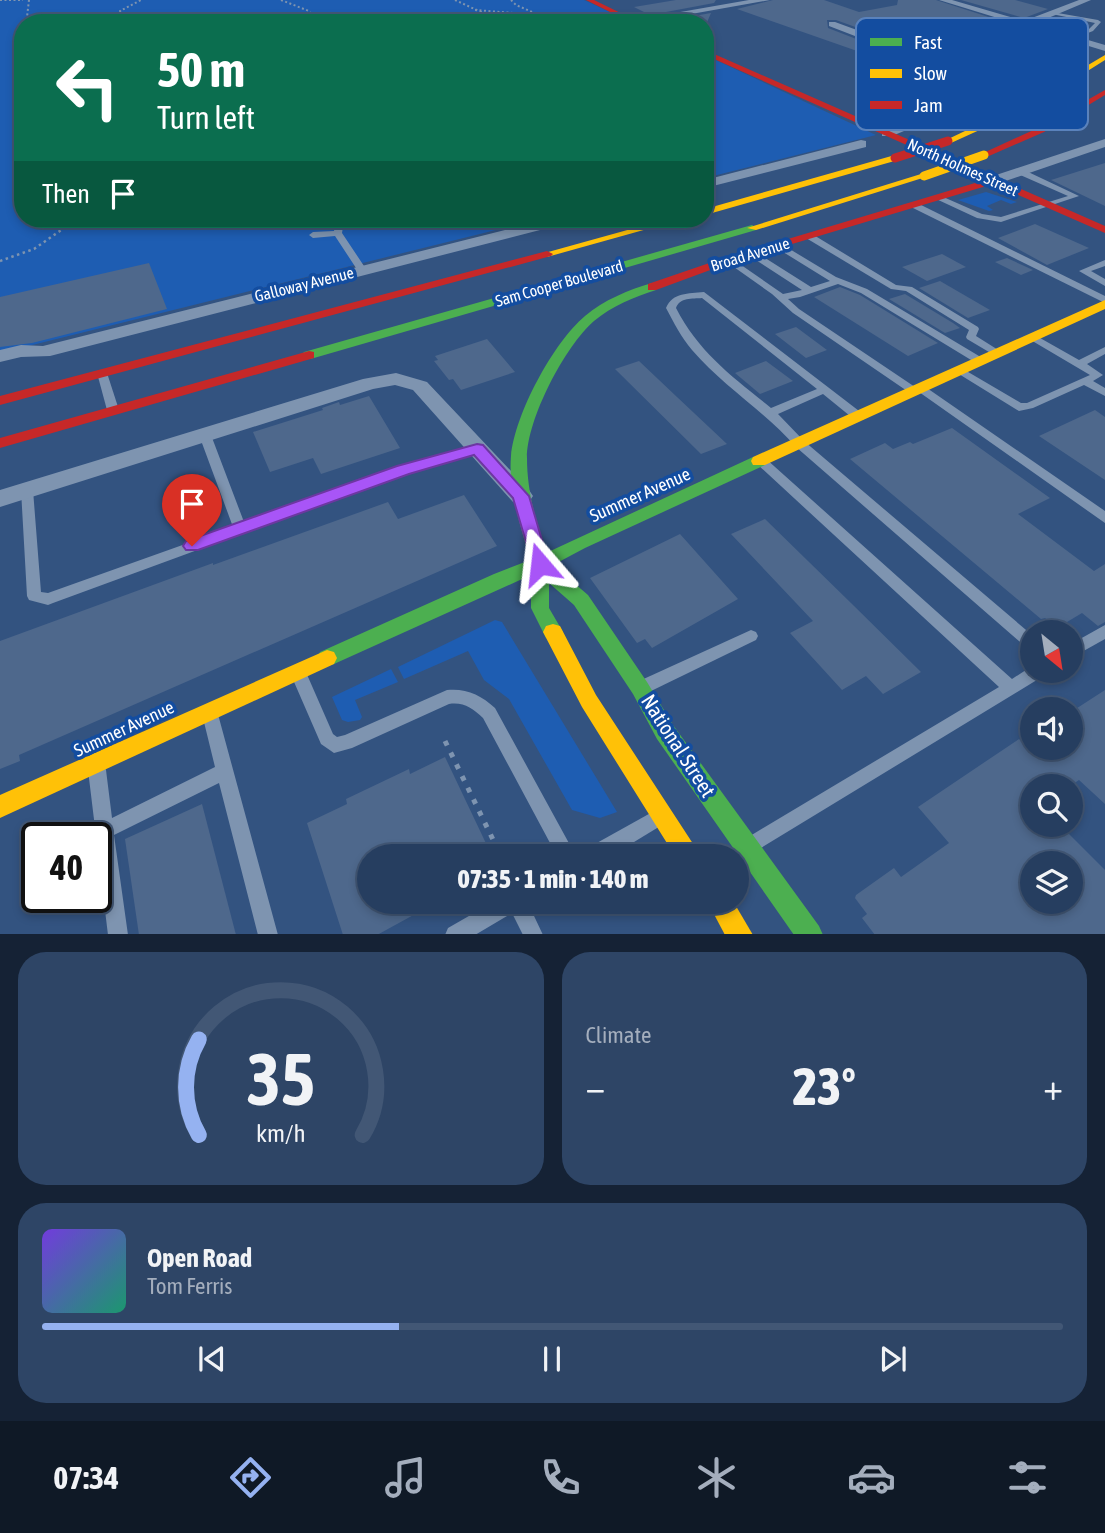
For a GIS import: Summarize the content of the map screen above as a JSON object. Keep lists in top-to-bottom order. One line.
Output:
{"streets":{"main road":["North Holmes Street","Broad Avenue","Sam Cooper Boulevard","Summer Avenue","National Street"],"street":["Galloway Avenue"]},"crossings":[["North Holmes Street","Broad Avenue"],["Summer Avenue","National Street"]],"legend":["Fast","Slow","Jam"],"north":"bottom right","page":{"turn":["50 m","Turn left"],"then":"Then","limit":"40","trip":"07:35 · 1 min · 140 m","tile":"Climate","heat":["−","23°","+"],"song":["Open Road","Tom Ferris"],"tabs":"07:34","gauge":["35","km/h"]}}
